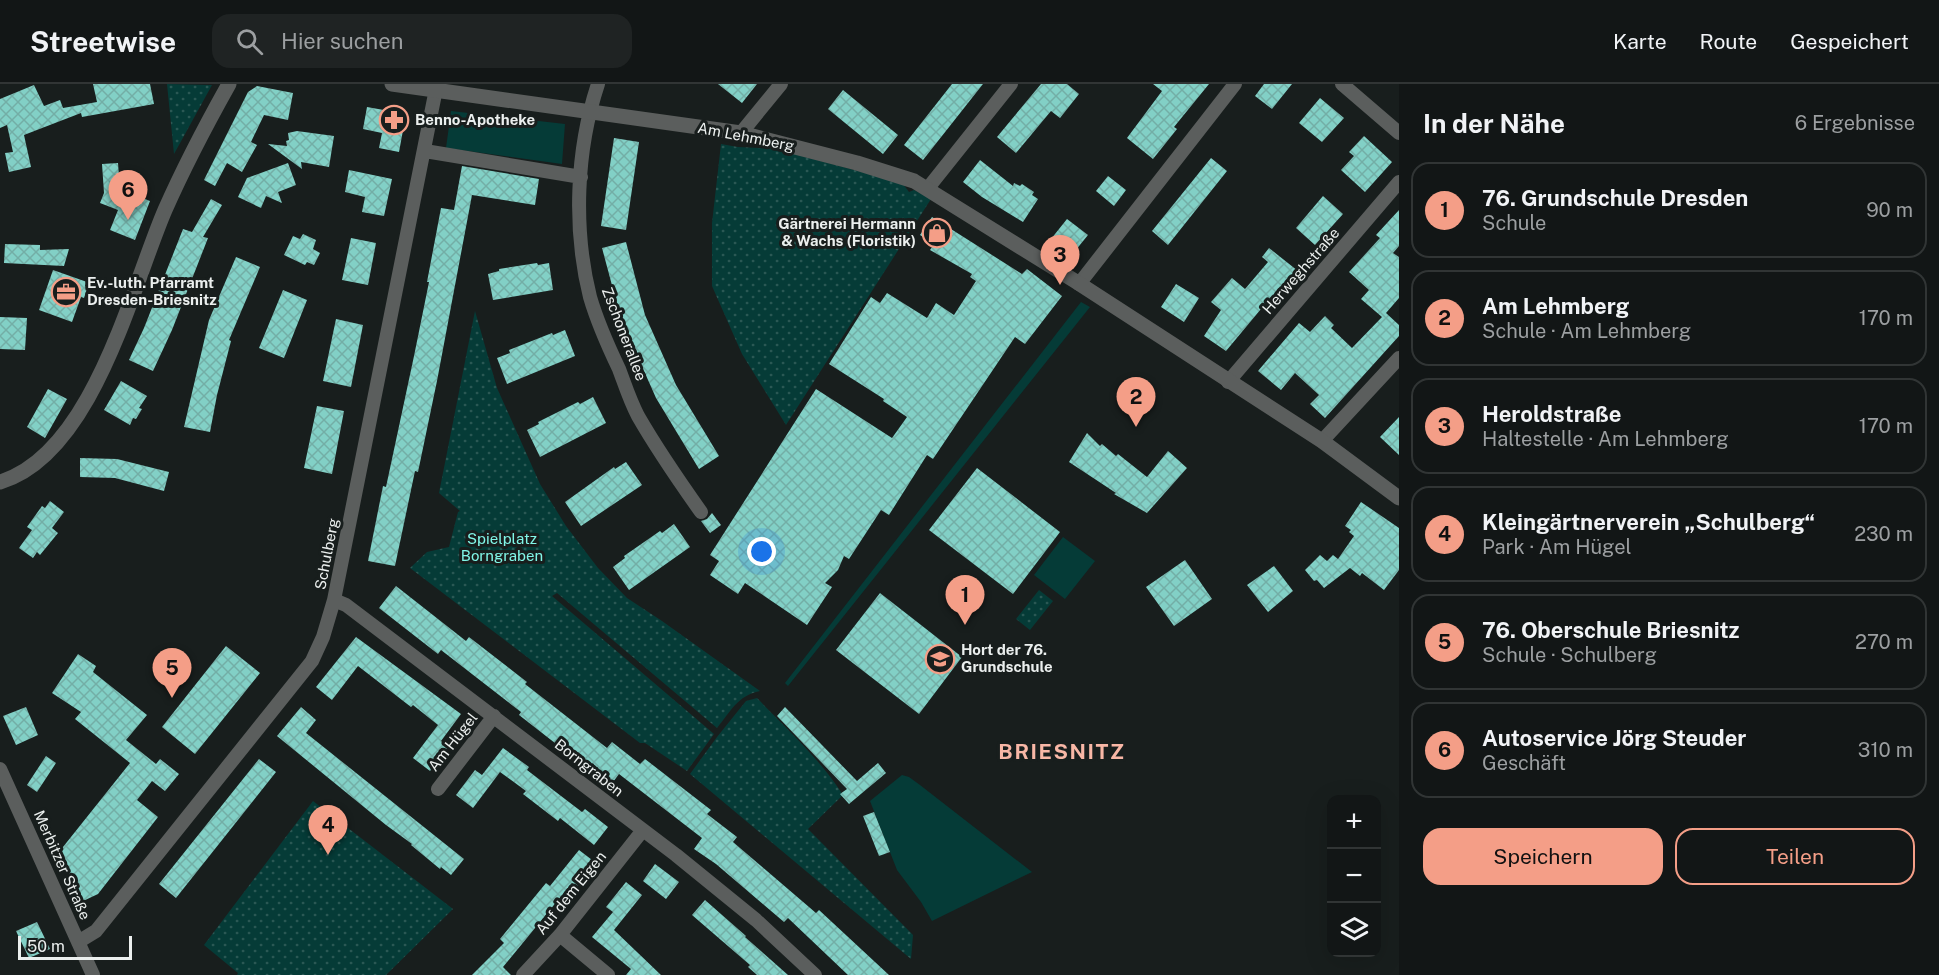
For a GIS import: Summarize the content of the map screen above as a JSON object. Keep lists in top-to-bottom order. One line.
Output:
{"streets":{"street":["Am Lehmberg","Herweghstraße","Zschonerallee","Schulberg","Am Hügel","Borngraben","Merbitzer Straße","Auf dem Eigen"]},"crossings":[["Am Lehmberg","Herweghstraße"],["Am Lehmberg","Zschonerallee"],["Am Lehmberg","Schulberg"],["Schulberg","Borngraben"],["Schulberg","Merbitzer Straße"],["Am Hügel","Borngraben"],["Borngraben","Auf dem Eigen"]],"districts":["BRIESNITZ"],"parks":["Spielplatz Borngraben"],"places":{"pharmacy":["Benno-Apotheke"],"shop":["Gärtnerei Hermann & Wachs (Floristik)"],"office":["Ev.-luth. Pfarramt Dresden-Briesnitz"],"school or university":["Hort der 76. Grundschule"]},"scale_bar":"50 m","page":{"header":"Streetwise","search":"Hier suchen","nav":["Karte","Route","Gespeichert"],"heading":["In der Nähe","6 Ergebnisse"],"list":[{"mark":"1","name":"76. Grundschule Dresden","note":"Schule","value":"90 m"},{"mark":"2","name":"Am Lehmberg","note":"Schule · Am Lehmberg","value":"170 m"},{"mark":"3","name":"Heroldstraße","note":"Haltestelle · Am Lehmberg","value":"170 m"},{"mark":"4","name":"Kleingärtnerverein „Schulberg“","note":"Park · Am Hügel","value":"230 m"},{"mark":"5","name":"76. Oberschule Briesnitz","note":"Schule · Schulberg","value":"270 m"},{"mark":"6","name":"Autoservice Jörg Steuder","note":"Geschäft","value":"310 m"}],"pins":["6","3","2","1","5","4"],"map_buttons":["+","−"],"buttons":["Speichern","Teilen"],"scale":"50 m"}}
